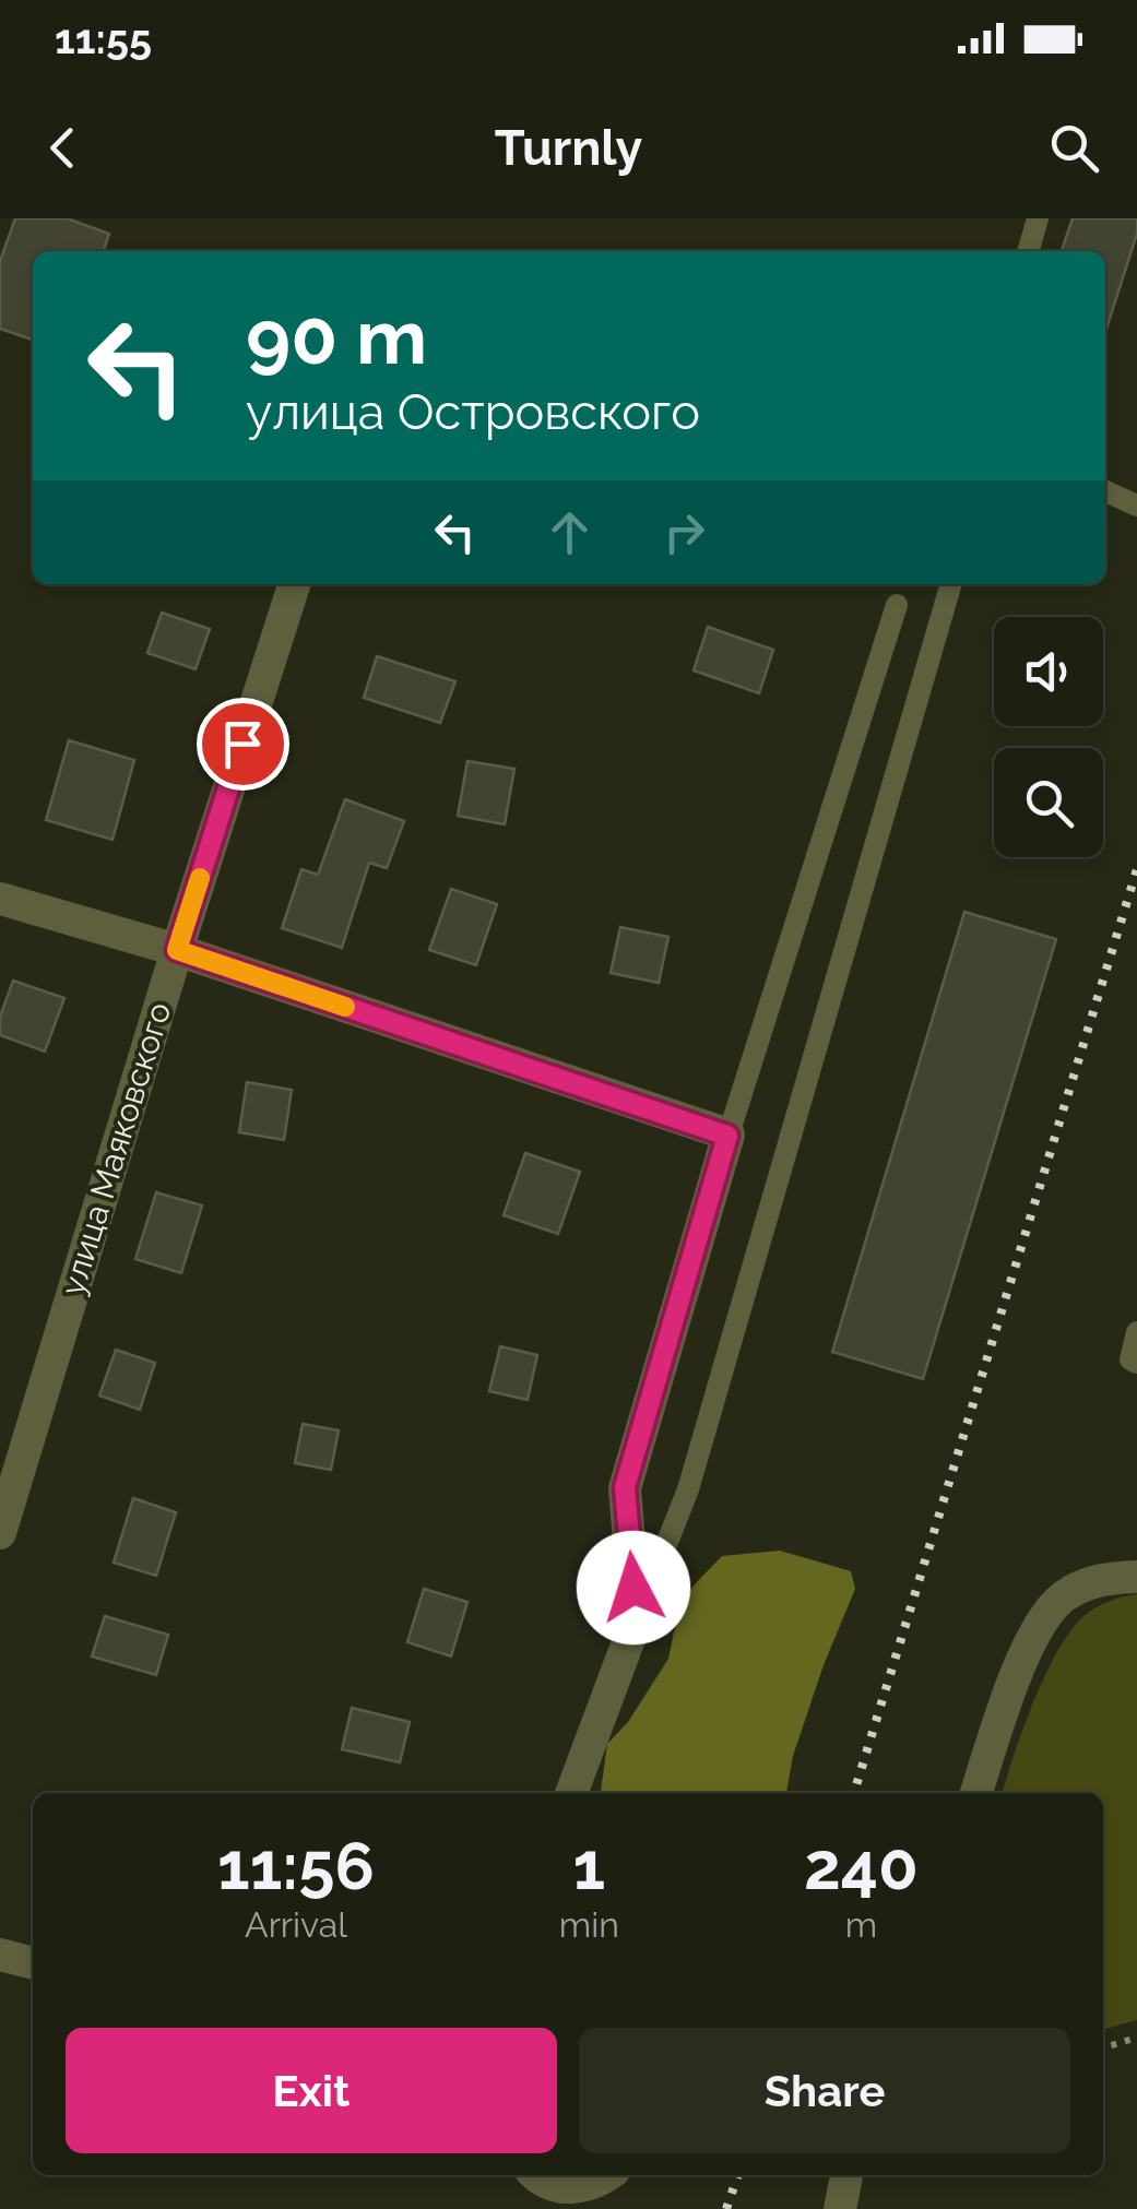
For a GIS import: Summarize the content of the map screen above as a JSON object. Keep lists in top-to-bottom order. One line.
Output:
{"streets":{"street":["улица Маяковского"]},"page":{"status":"11:55","header":"Turnly","turn":["90 m","улица Островского"],"eta":["11:56","Arrival","1","min","240","m"],"buttons":["Exit","Share"]}}
